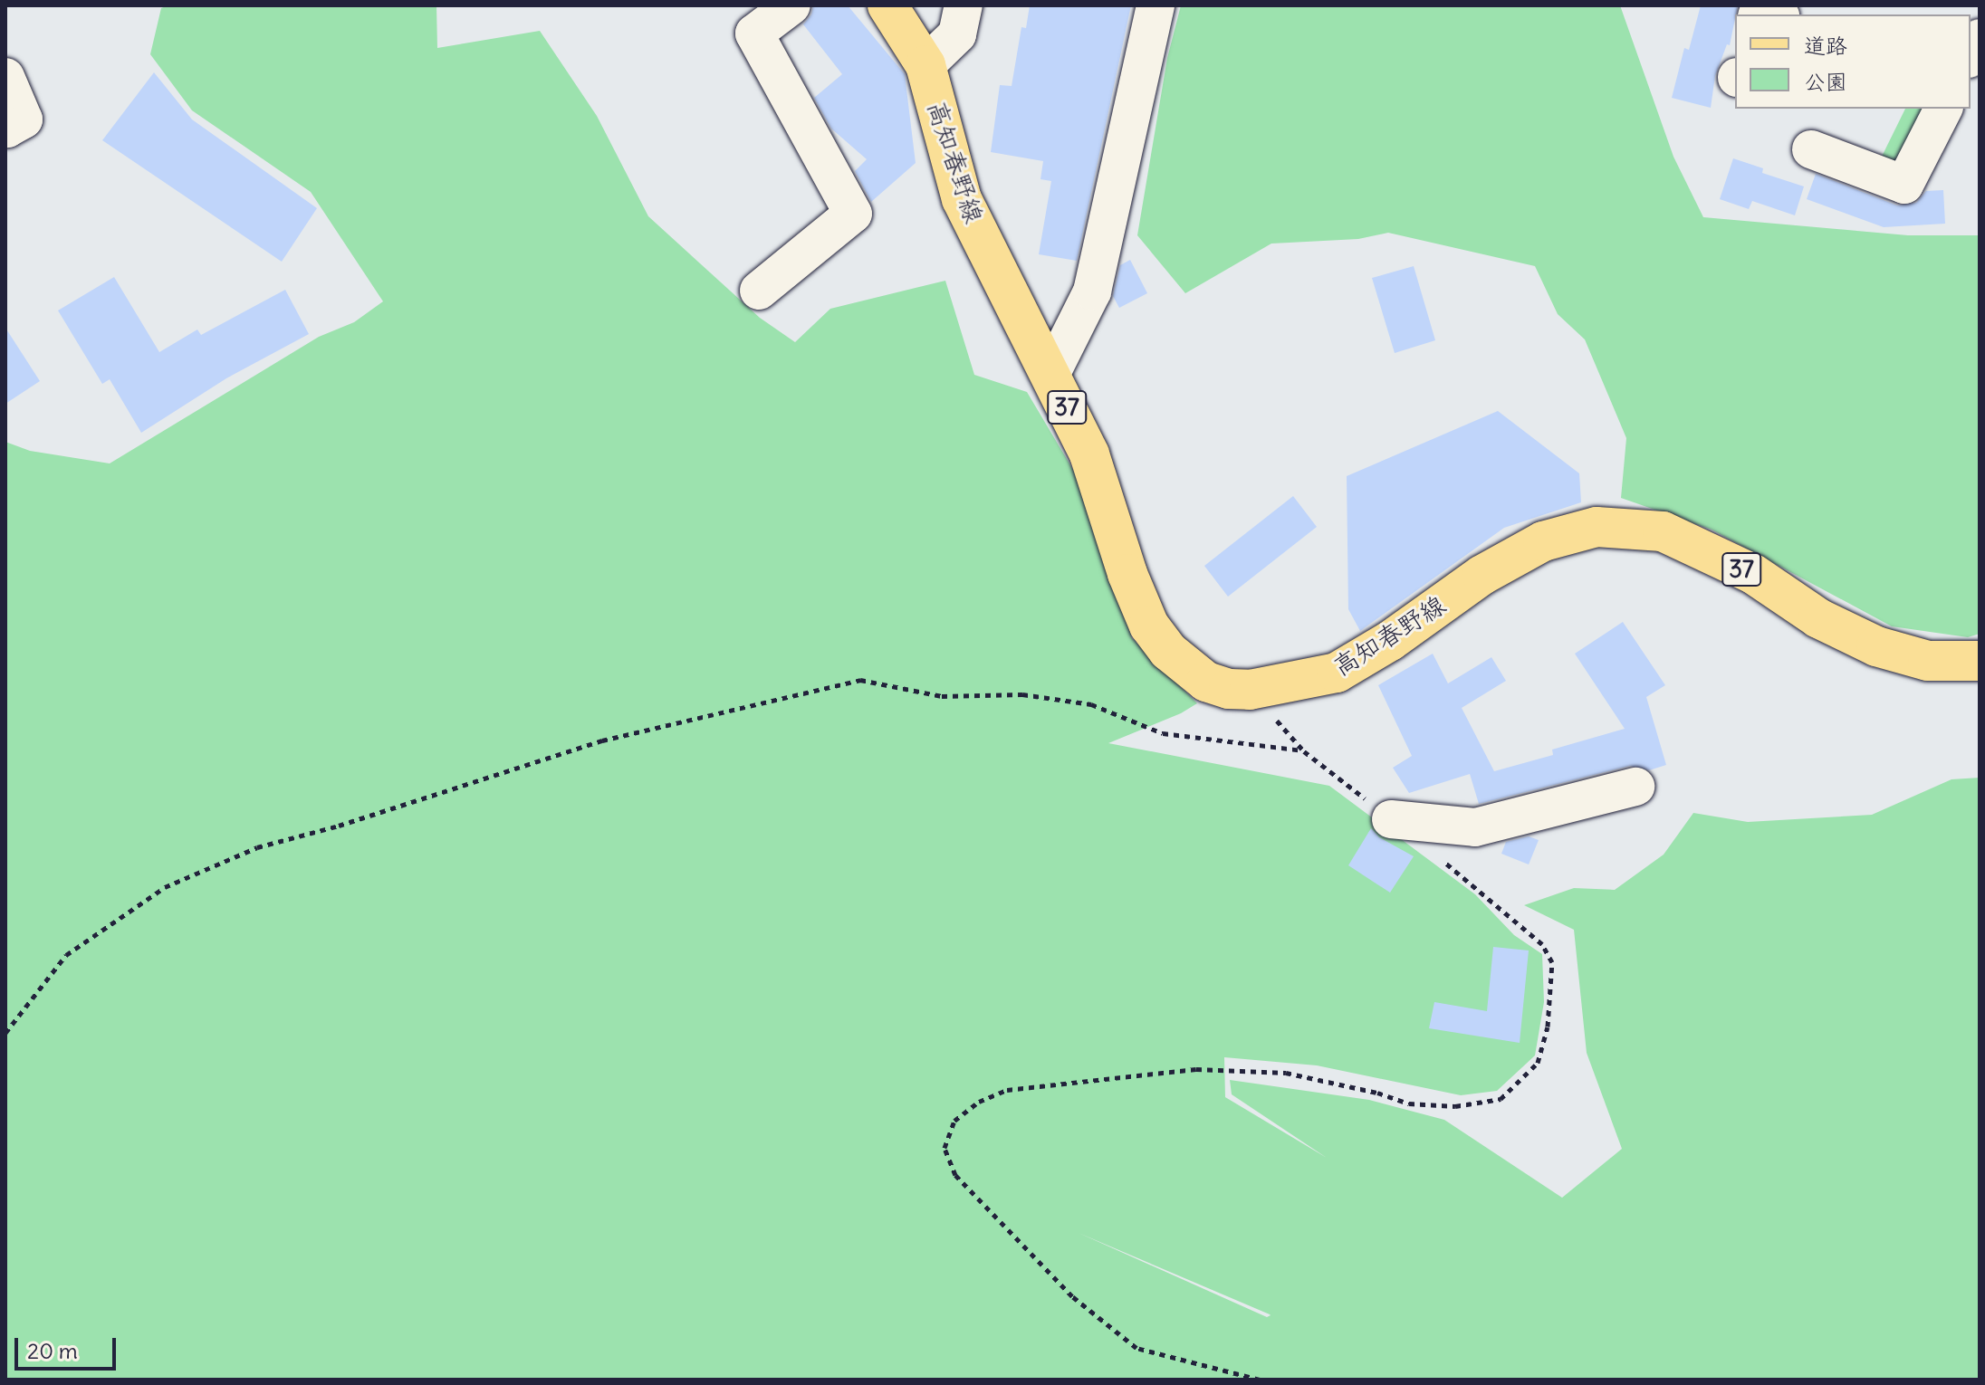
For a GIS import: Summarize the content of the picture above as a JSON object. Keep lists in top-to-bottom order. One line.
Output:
{"streets":{"main road":["高知春野線","37"]},"legend":["道路","公園"],"scale_bar":"20 m"}
